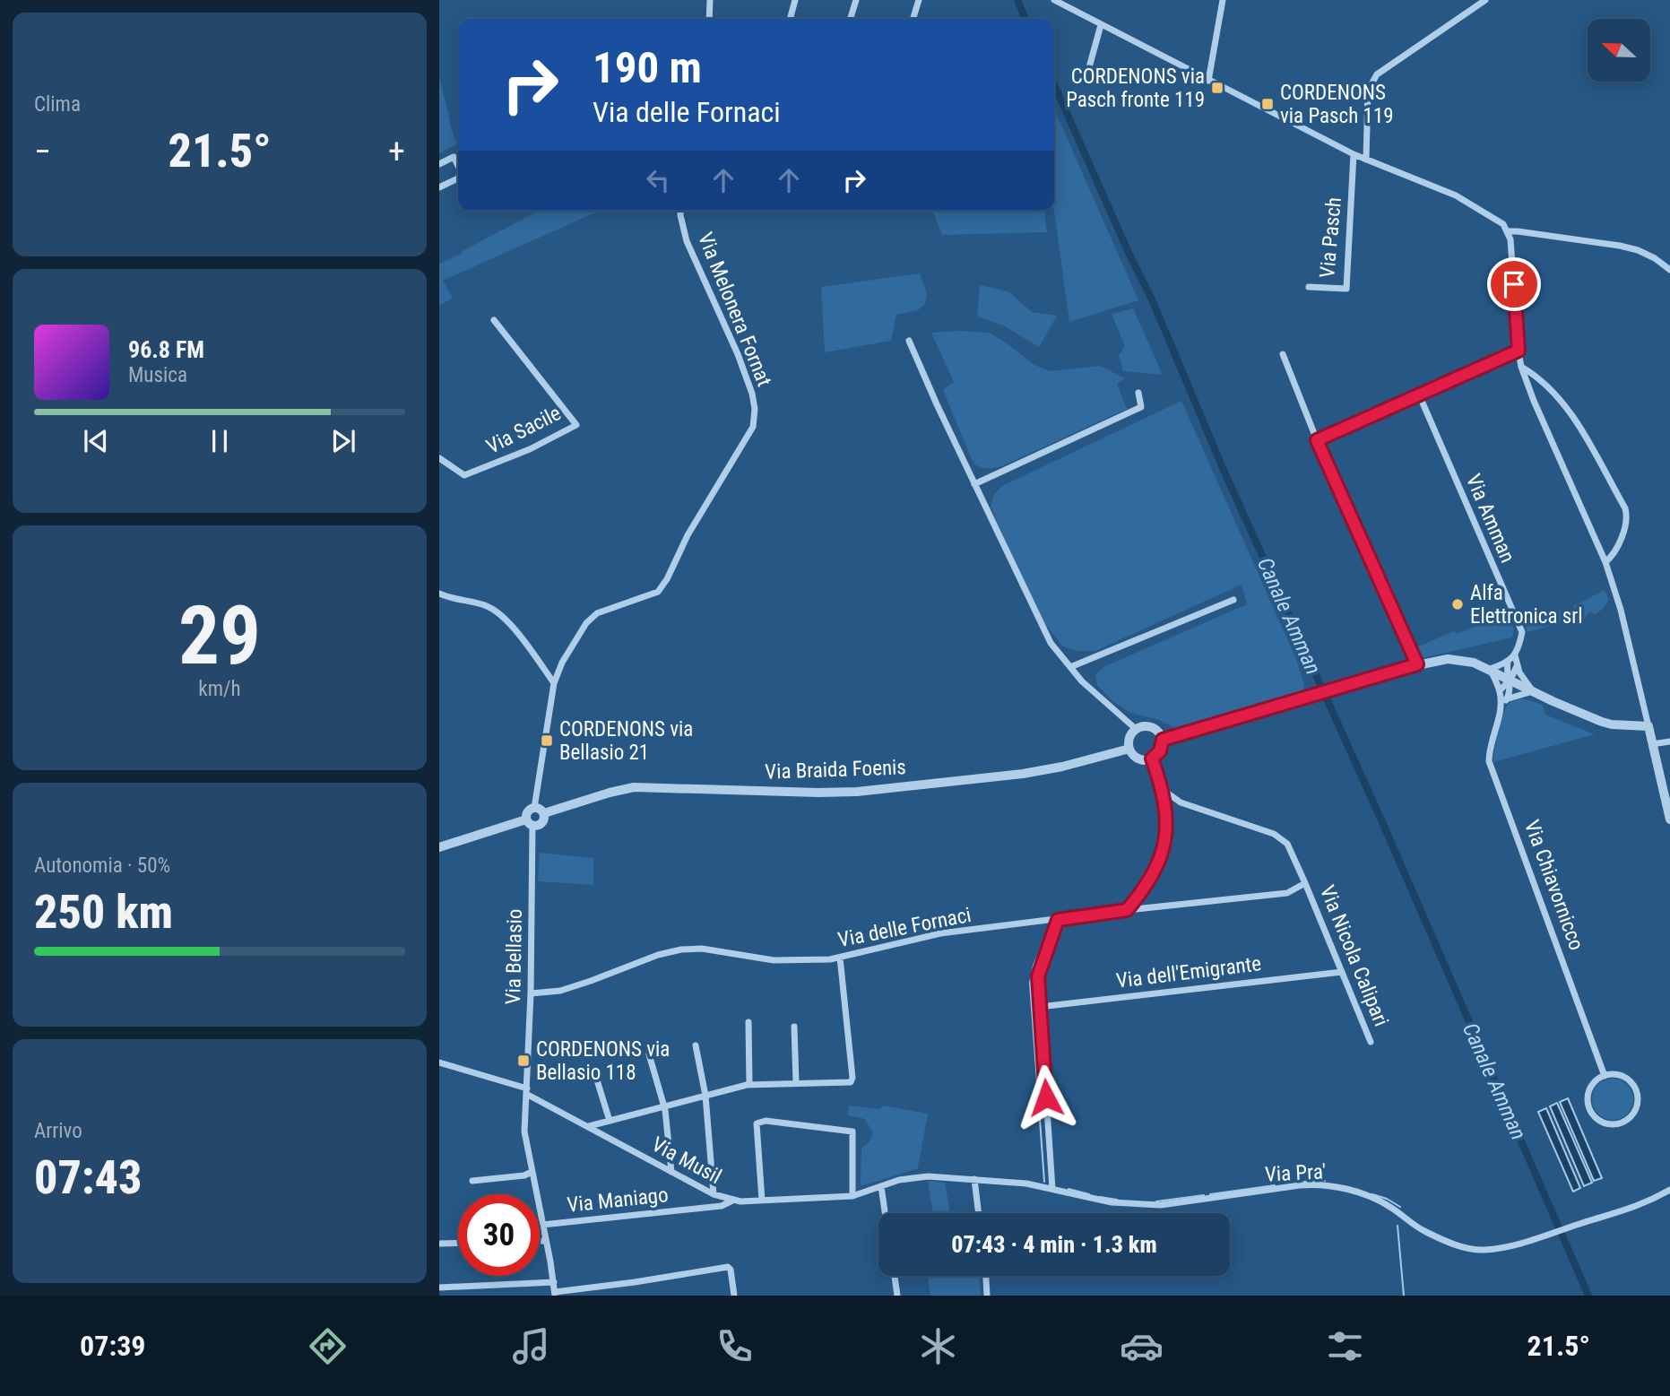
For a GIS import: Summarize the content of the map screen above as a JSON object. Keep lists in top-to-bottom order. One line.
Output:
{"streets":{"street":["Via Pasch","Via Melonera Fornat","Via Sacile","Via Amman","Via Braida Foenis","Via Chiavornicco","Via delle Fornaci","Via Nicola Calipari","Via Bellasio","Via dell'Emigrante","Via Musil","Via Pra'","Via Maniago"]},"crossings":[["Via Braida Foenis","Via Bellasio"],["Via delle Fornaci","Via Nicola Calipari"],["Via delle Fornaci","Via Bellasio"],["Via Nicola Calipari","Via dell'Emigrante"],["Via Bellasio","Via Musil"],["Via Bellasio","Via Maniago"],["Via Musil","Via Pra'"],["Via Musil","Via Maniago"]],"water":["Canale Amman"],"places":{"transit":["CORDENONS via Pasch fronte 119","CORDENONS via Pasch 119","CORDENONS via Bellasio 21","CORDENONS via Bellasio 118"],"other":["Alfa Elettronica srl"]},"north":"left","page":{"tile":["Clima",["29","km/h"],["Autonomia · 50%","250 km"],["Arrivo","07:43"]],"turn":["190 m","Via delle Fornaci"],"heat":["−","21.5°","+"],"song":["96.8 FM","Musica"],"limit":"30","trip":"07:43 · 4 min · 1.3 km","tabs":["07:39","21.5°"]}}
